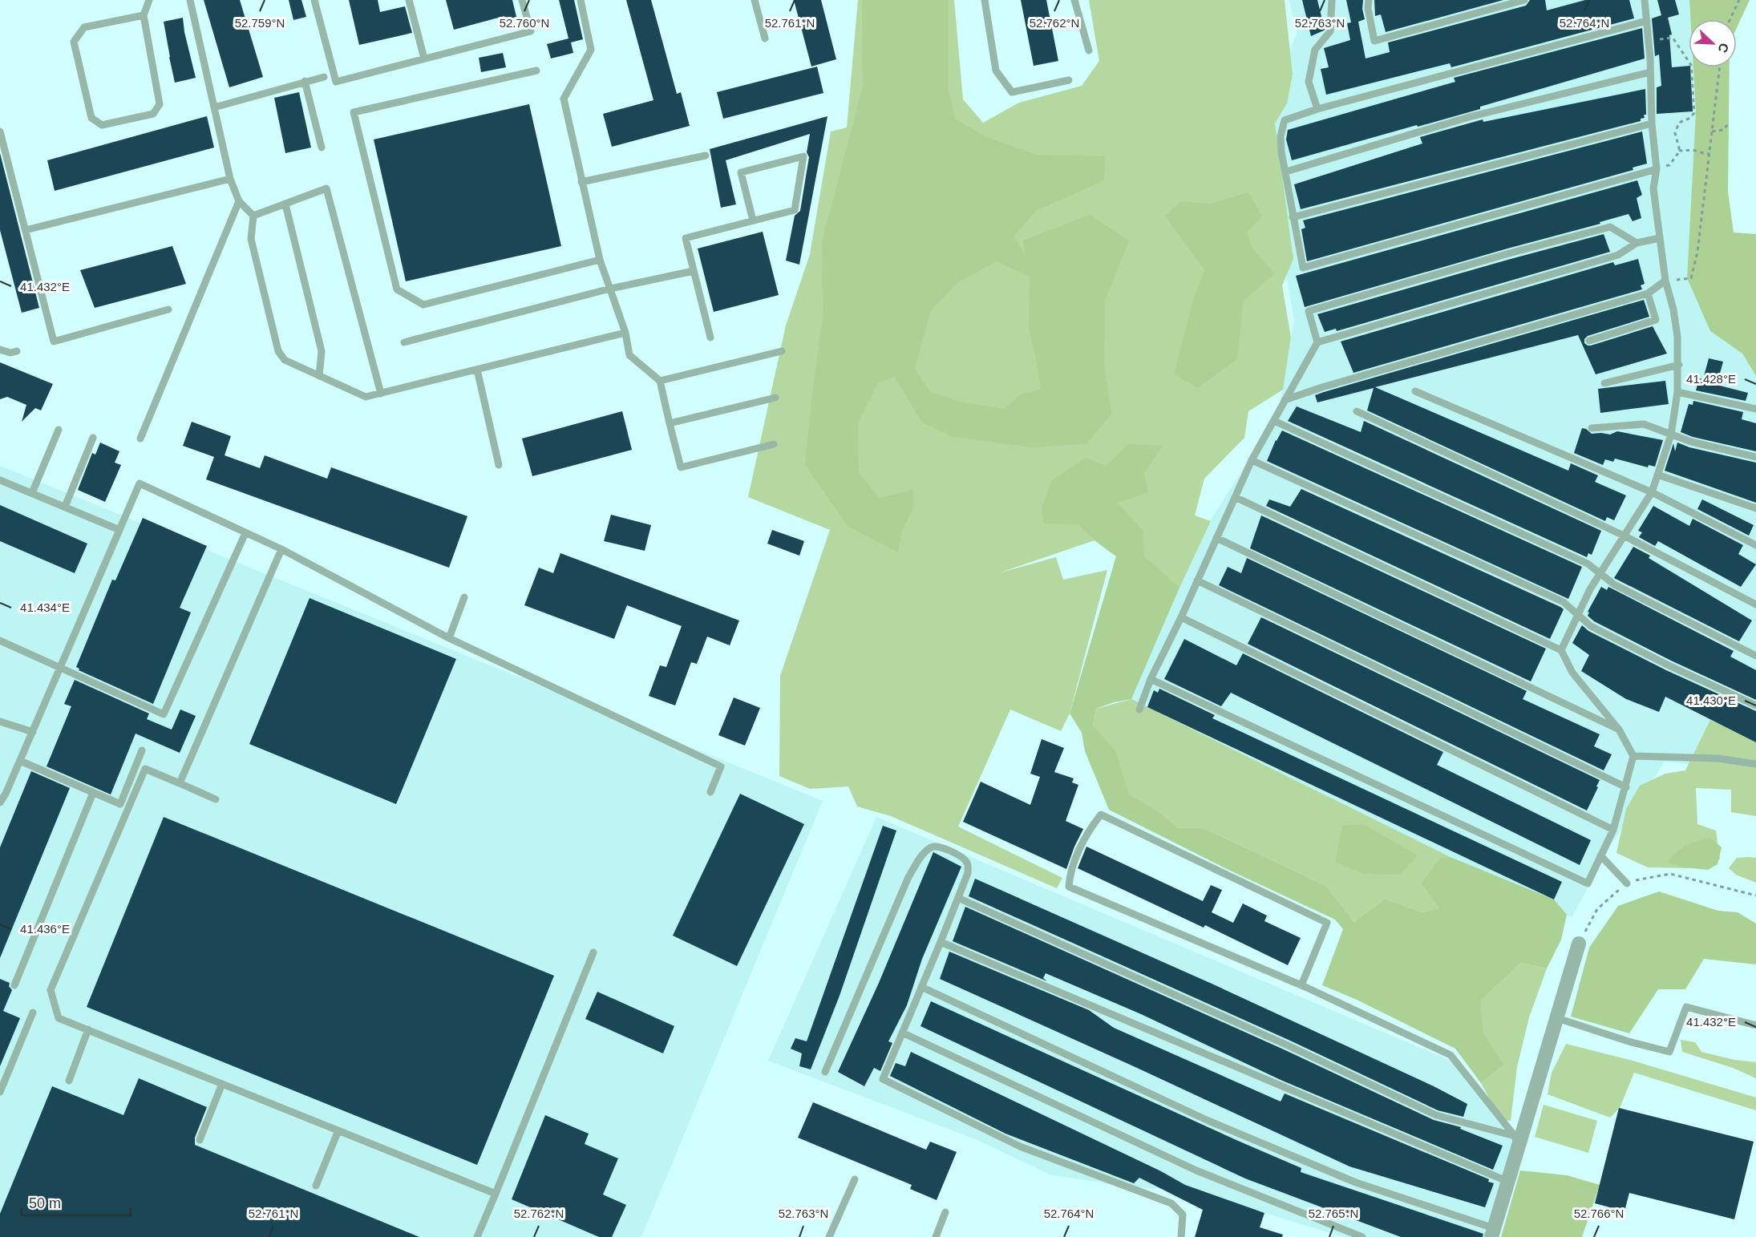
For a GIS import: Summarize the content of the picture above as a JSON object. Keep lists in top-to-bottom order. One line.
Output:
{"scale_bar":"50 m","north":"bottom right","coordinates":["52.759°N","52.760°N","52.761°N","52.762°N","52.763°N","52.764°N","41.432°E","41.428°E","41.434°E","41.430°E","41.436°E","52.765°N","52.766°N"]}
